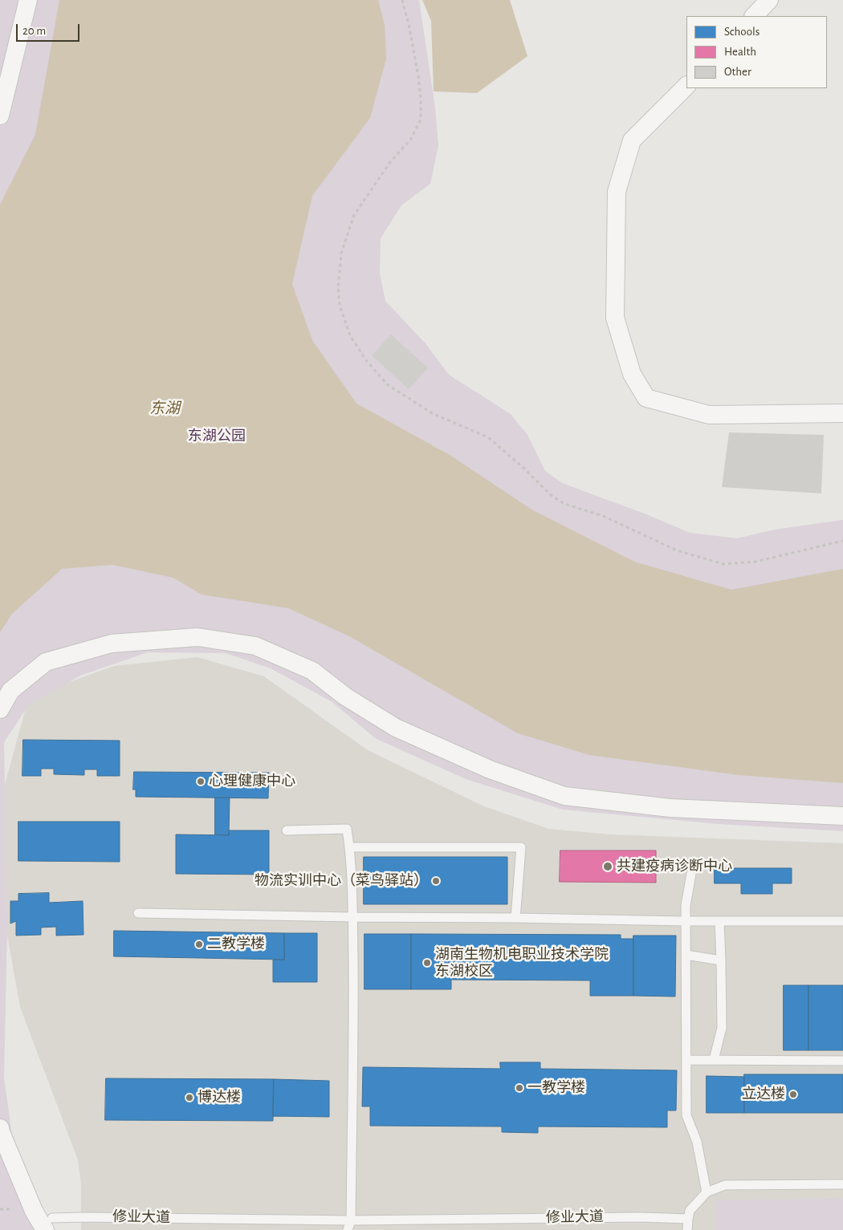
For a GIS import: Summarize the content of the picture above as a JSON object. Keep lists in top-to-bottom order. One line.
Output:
{"streets":{"lane":["修业大道"]},"water":["东湖"],"parks":["东湖公园"],"places":["心理健康中心","共建疫病诊断中心","物流实训中心（菜鸟驿站）","二教学楼","湖南生物机电职业技术学院 东湖校区","一教学楼","立达楼","博达楼"],"legend":["Schools","Health","Other"],"scale_bar":"20 m"}
